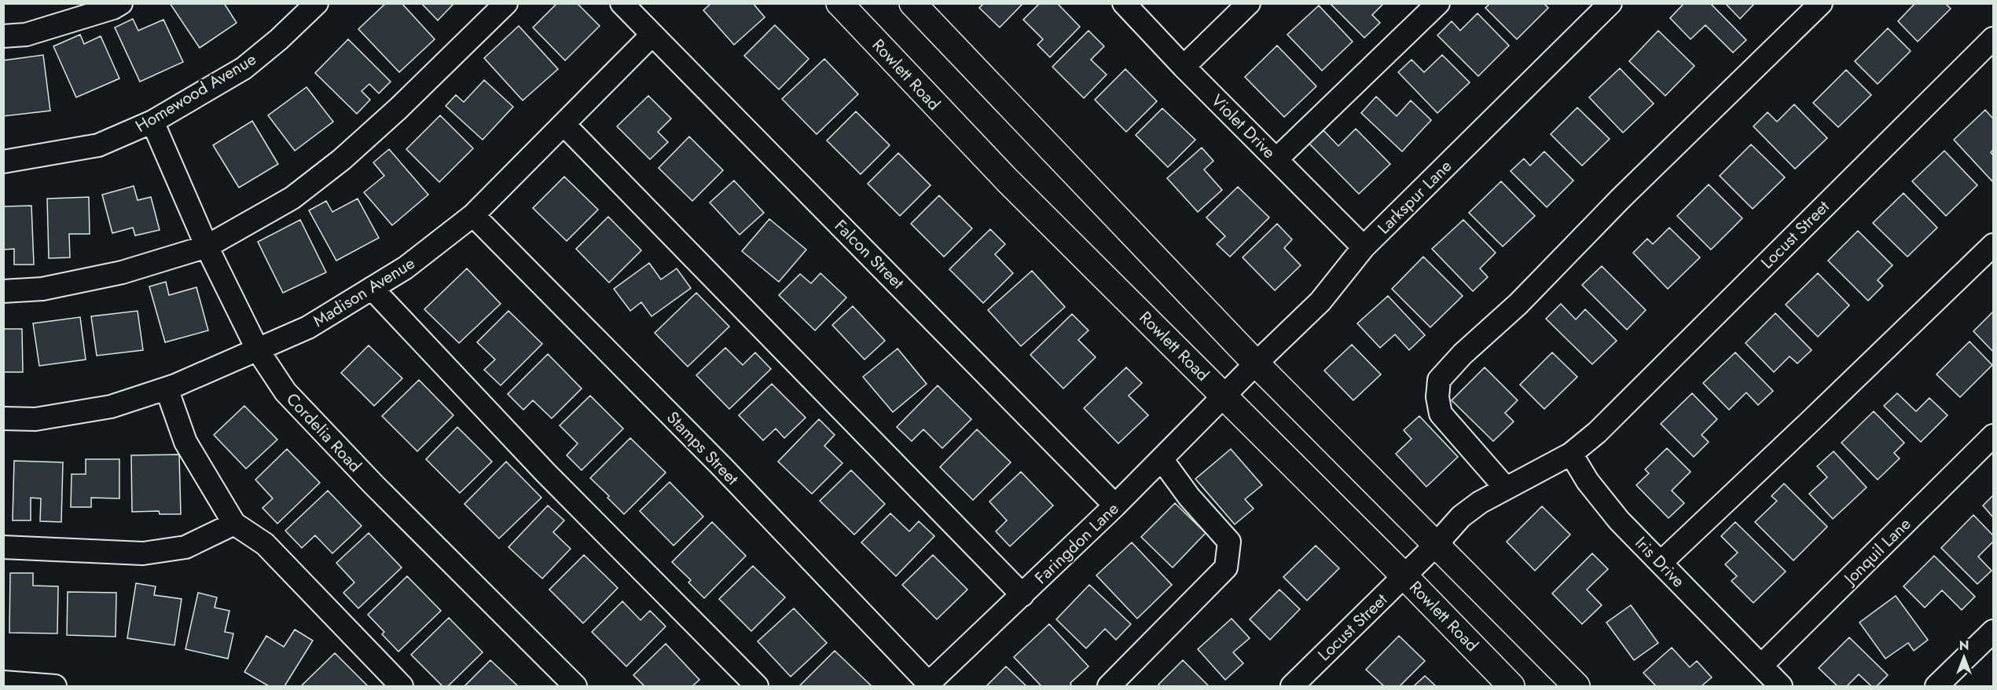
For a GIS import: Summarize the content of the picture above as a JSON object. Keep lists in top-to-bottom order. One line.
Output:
{"streets":{"main road":["Rowlett Road"],"street":["Homewood Avenue","Violet Drive","Larkspur Lane","Locust Street","Falcon Street","Madison Avenue","Cordelia Road","Stamps Street","Faringdon Lane","Jonquil Lane","Iris Drive"]},"crossings":[["Rowlett Road","Larkspur Lane"],["Rowlett Road","Locust Street"],["Rowlett Road","Faringdon Lane"],["Homewood Avenue","Cordelia Road"],["Violet Drive","Larkspur Lane"],["Larkspur Lane","Faringdon Lane"],["Locust Street","Iris Drive"],["Falcon Street","Madison Avenue"],["Falcon Street","Faringdon Lane"],["Madison Avenue","Cordelia Road"],["Madison Avenue","Stamps Street"],["Stamps Street","Faringdon Lane"],["Jonquil Lane","Iris Drive"]],"north":"top"}
